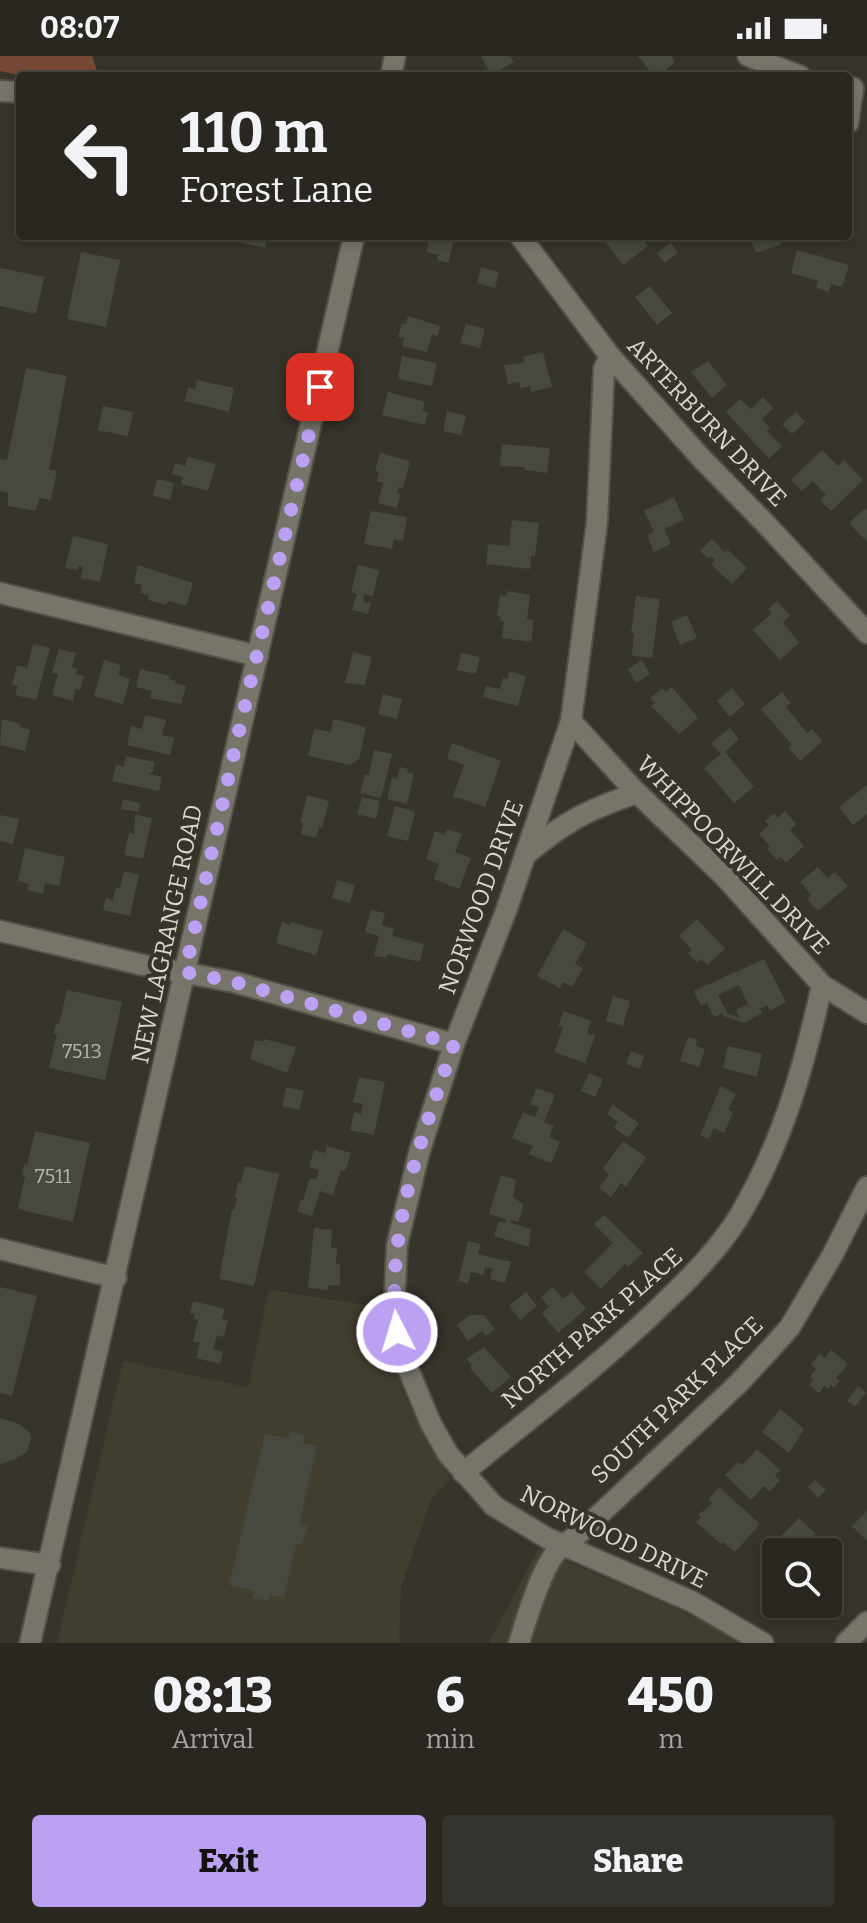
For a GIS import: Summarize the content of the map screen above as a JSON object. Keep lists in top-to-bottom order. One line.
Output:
{"streets":{"street":["ARTERBURN DRIVE","WHIPPOORWILL DRIVE","NORWOOD DRIVE","NEW LAGRANGE ROAD","NORTH PARK PLACE","SOUTH PARK PLACE"]},"crossings":[["ARTERBURN DRIVE","NORWOOD DRIVE"],["WHIPPOORWILL DRIVE","NORWOOD DRIVE"],["WHIPPOORWILL DRIVE","NORTH PARK PLACE"],["NORWOOD DRIVE","NORTH PARK PLACE"],["NORWOOD DRIVE","SOUTH PARK PLACE"]],"house_numbers":["7513","7511"],"page":{"status":"08:07","turn":["110 m","Forest Lane"],"eta":["08:13","Arrival","6","min","450","m"],"buttons":["Exit","Share"]}}
